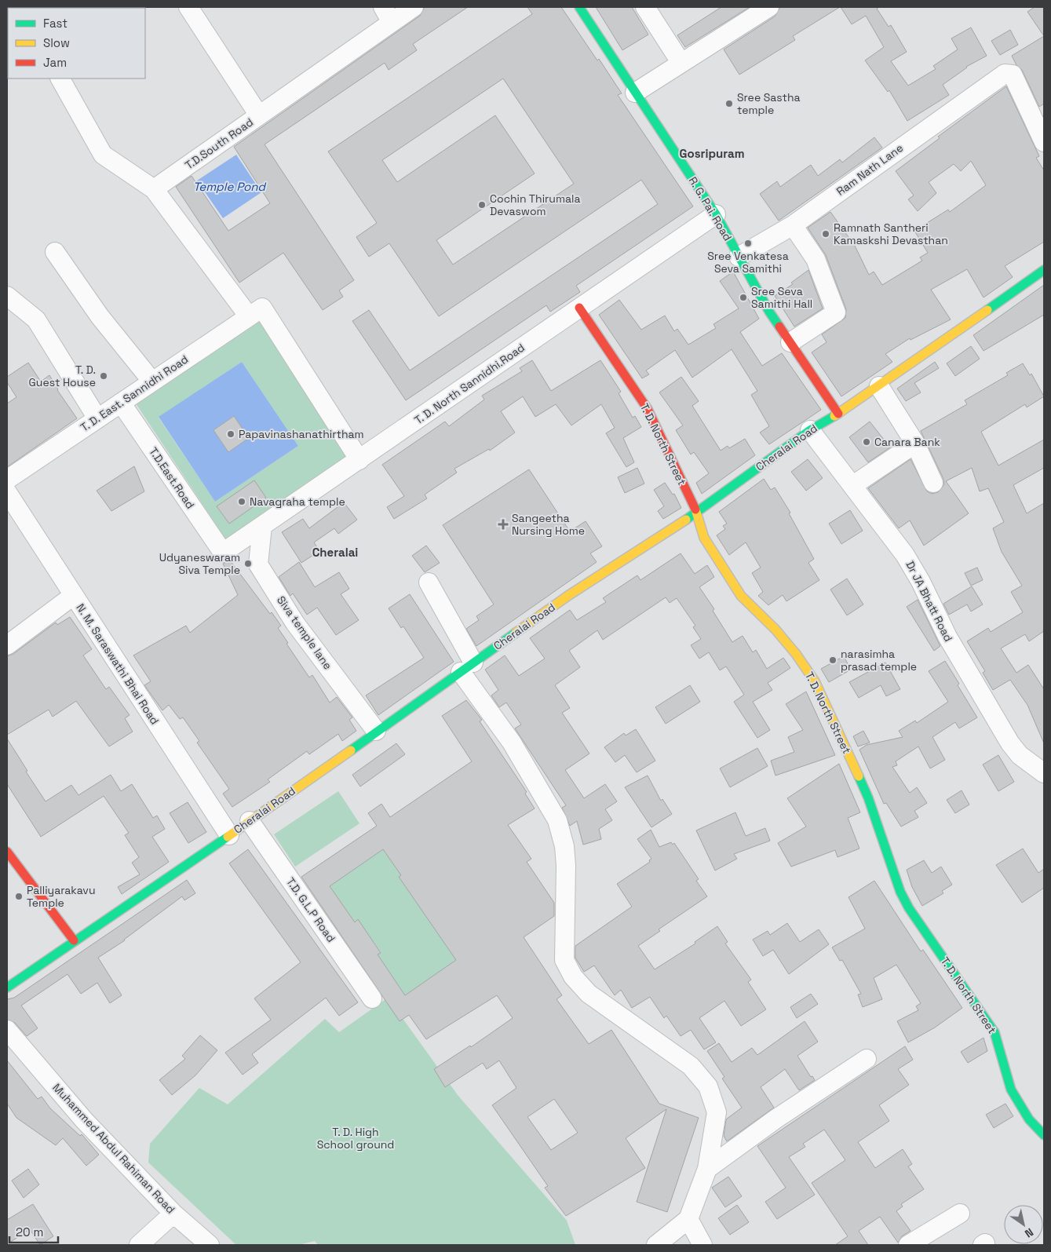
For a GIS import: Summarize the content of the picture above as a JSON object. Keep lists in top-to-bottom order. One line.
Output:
{"streets":{"street":["T.D.South Road","Ram Nath Lane","R. G. Pai. Road","T. D. North Sannidhi.Road","T. D. East. Sannidhi Road","T. D. North Street","Cheralai Road","T.D.East.Road","Dr JA Bhatt Road","Siva temple lane","N. M. Saraswathi Bhai Road","T.D. G.L.P Road","Muhammed Abdul Rahiman Road"]},"crossings":[["R. G. Pai. Road","T. D. North Sannidhi.Road"],["R. G. Pai. Road","Cheralai Road"],["T. D. North Sannidhi.Road","T. D. North Street"],["T. D. North Sannidhi.Road","T.D.East.Road"],["T. D. North Sannidhi.Road","Siva temple lane"],["T. D. East. Sannidhi Road","T.D.East.Road"],["T. D. North Street","Cheralai Road"],["Cheralai Road","Dr JA Bhatt Road"],["Cheralai Road","Siva temple lane"],["Cheralai Road","N. M. Saraswathi Bhai Road"],["Cheralai Road","T.D. G.L.P Road"]],"districts":["Gosripuram","Cheralai"],"water":["Temple Pond"],"parks":["T. D. High School ground"],"places":{"other":["Sree Sastha temple","Cochin Thirumala Devaswom","Ramnath Santheri Kamaskshi Devasthan","Sree Venkatesa Seva Samithi","Sree Seva Samithi Hall","T. D. Guest House","Papavinashanathirtham","Canara Bank","Navagraha temple","Udyaneswaram Siva Temple","narasimha prasad temple","Palliyarakavu Temple"],"health":["Sangeetha Nursing Home"]},"legend":["Fast","Slow","Jam"],"scale_bar":"20 m","north":"bottom right"}
